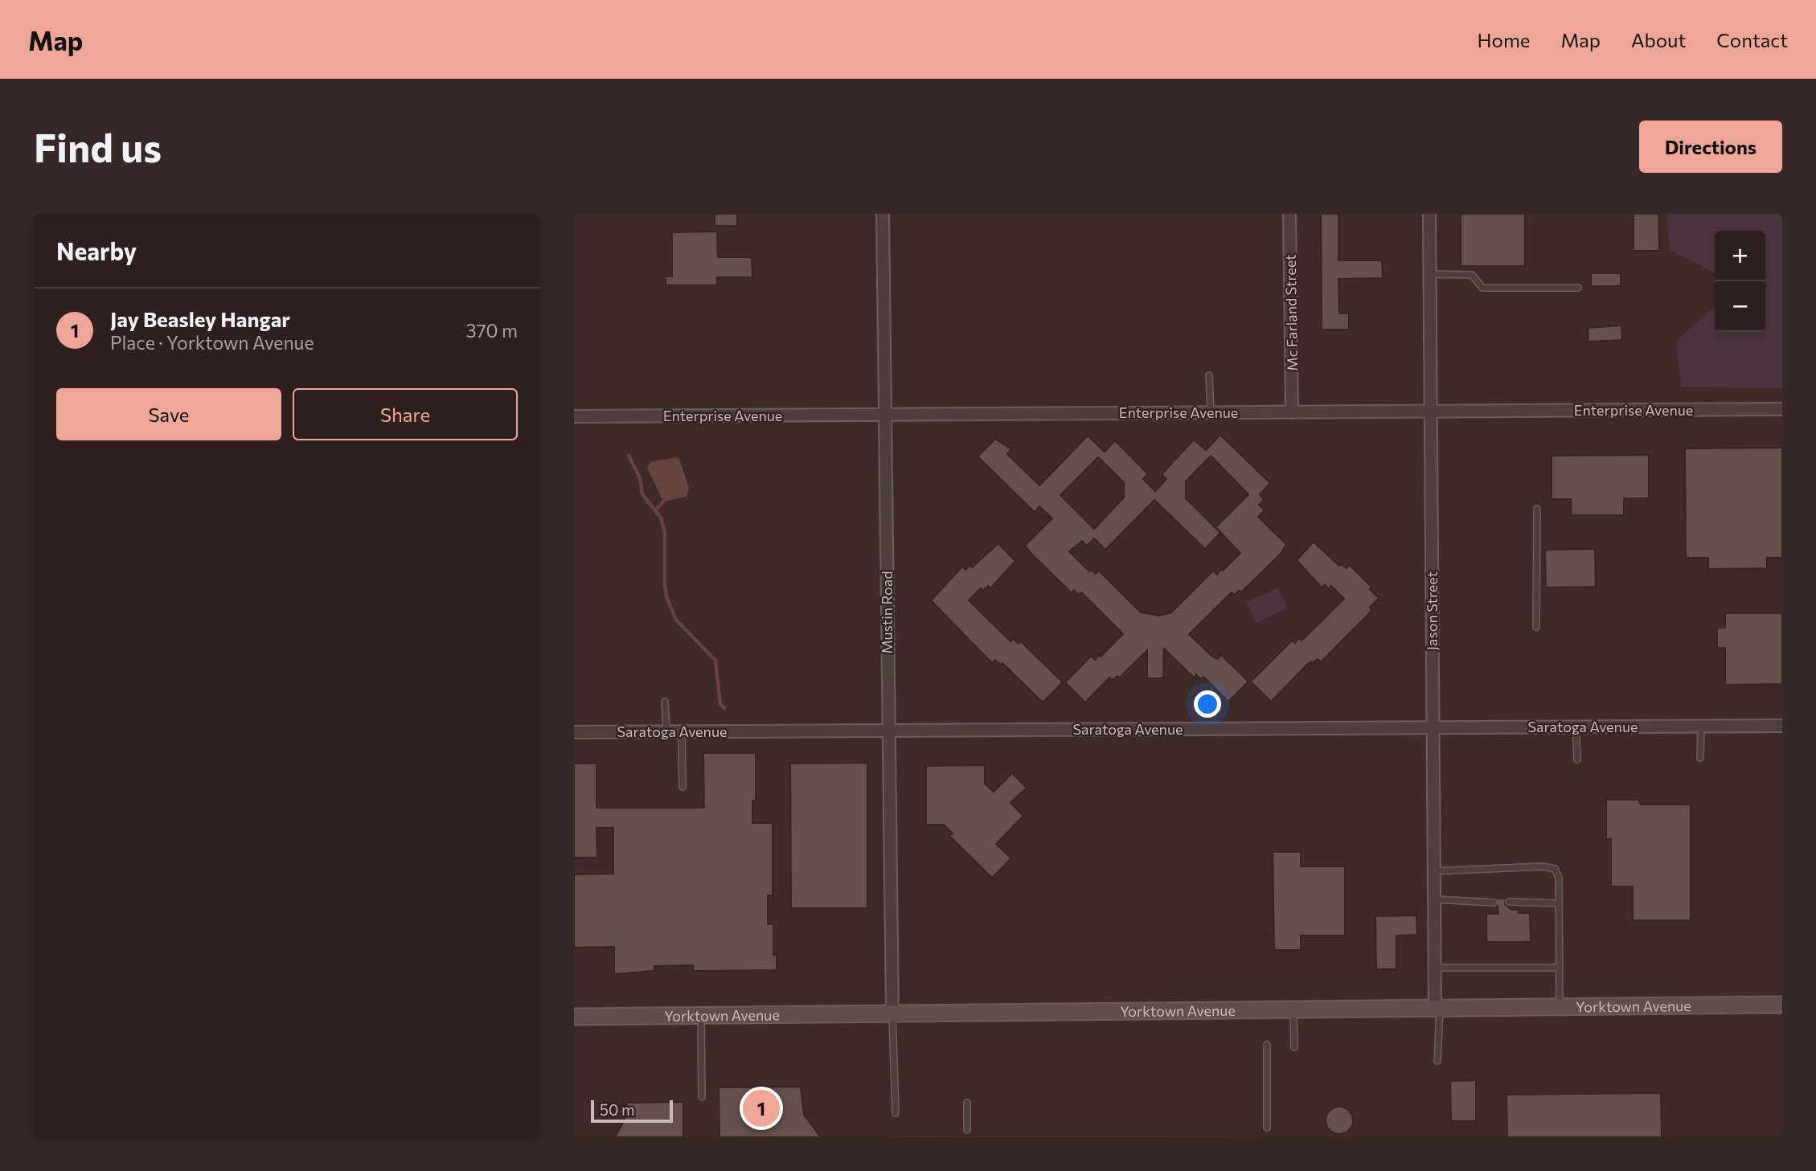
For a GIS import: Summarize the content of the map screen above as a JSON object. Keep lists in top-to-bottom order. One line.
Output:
{"streets":{"main road":["Yorktown Avenue"],"street":["Mc Farland Street","Enterprise Avenue","Jason Street","Mustin Road","Saratoga Avenue"]},"crossings":[["Mc Farland Street","Enterprise Avenue"],["Enterprise Avenue","Jason Street"],["Enterprise Avenue","Mustin Road"],["Jason Street","Saratoga Avenue"],["Jason Street","Yorktown Avenue"],["Mustin Road","Saratoga Avenue"],["Mustin Road","Yorktown Avenue"]],"scale_bar":"50 m","page":{"header":"Map","nav":["Home","Map","About","Contact"],"buttons":["Directions",["Save","Share"]],"title":"Find us","heading":"Nearby","map_buttons":["+","−"],"list":[{"mark":"1","name":"Jay Beasley Hangar","note":"Place · Yorktown Avenue","value":"370 m"}],"pins":"1","scale":"50 m"}}
